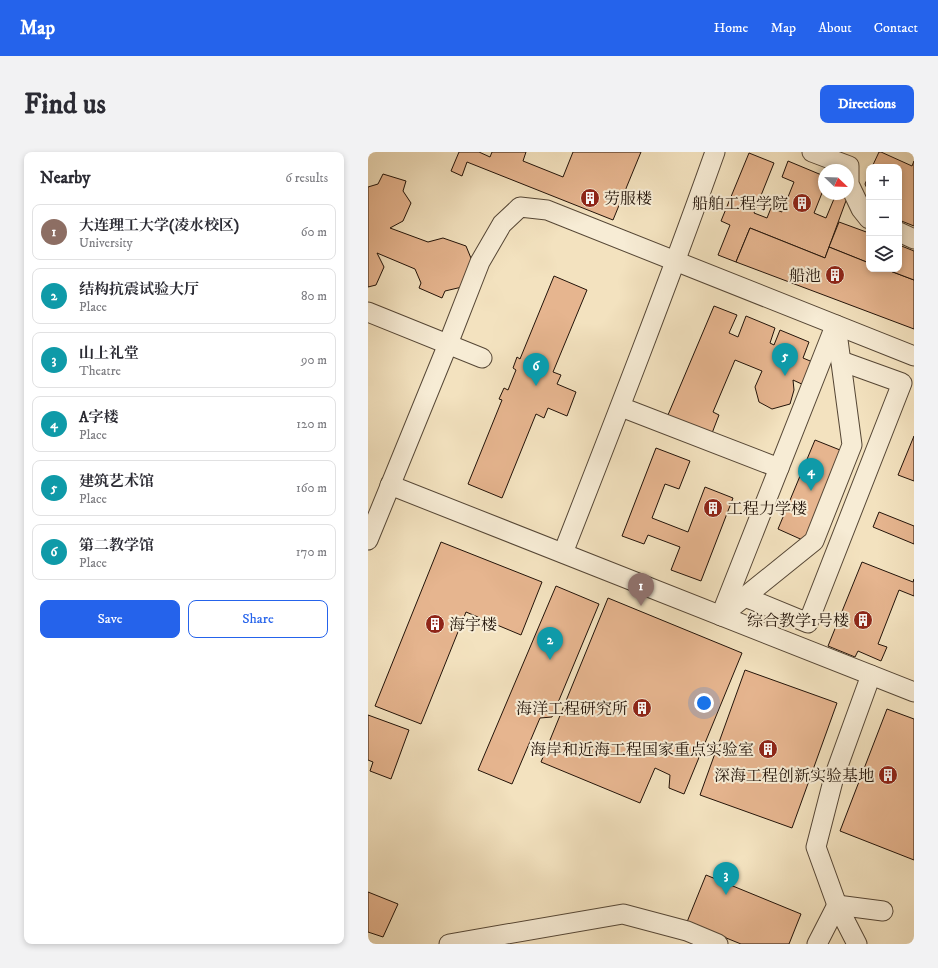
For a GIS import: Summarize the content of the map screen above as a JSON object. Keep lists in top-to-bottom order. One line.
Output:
{"places":{"building":["劳服楼","船舶工程学院","船池","工程力学楼","综合教学1号楼","海宇楼","海洋工程研究所","海岸和近海工程国家重点实验室","深海工程创新实验基地"]},"north":"bottom right","page":{"header":"Map","nav":["Home","Map","About","Contact"],"buttons":["Directions",["Save","Share"]],"title":"Find us","heading":["Nearby","6 results"],"map_buttons":["+","−"],"list":[{"mark":"1","name":"大连理工大学(凌水校区)","note":"University","value":"60 m"},{"mark":"2","name":"结构抗震试验大厅","note":"Place","value":"80 m"},{"mark":"3","name":"山上礼堂","note":"Theatre","value":"90 m"},{"mark":"4","name":"A字楼","note":"Place","value":"120 m"},{"mark":"5","name":"建筑艺术馆","note":"Place","value":"160 m"},{"mark":"6","name":"第二教学馆","note":"Place","value":"170 m"}],"pins":["5","6","4","1","2","3"]}}
